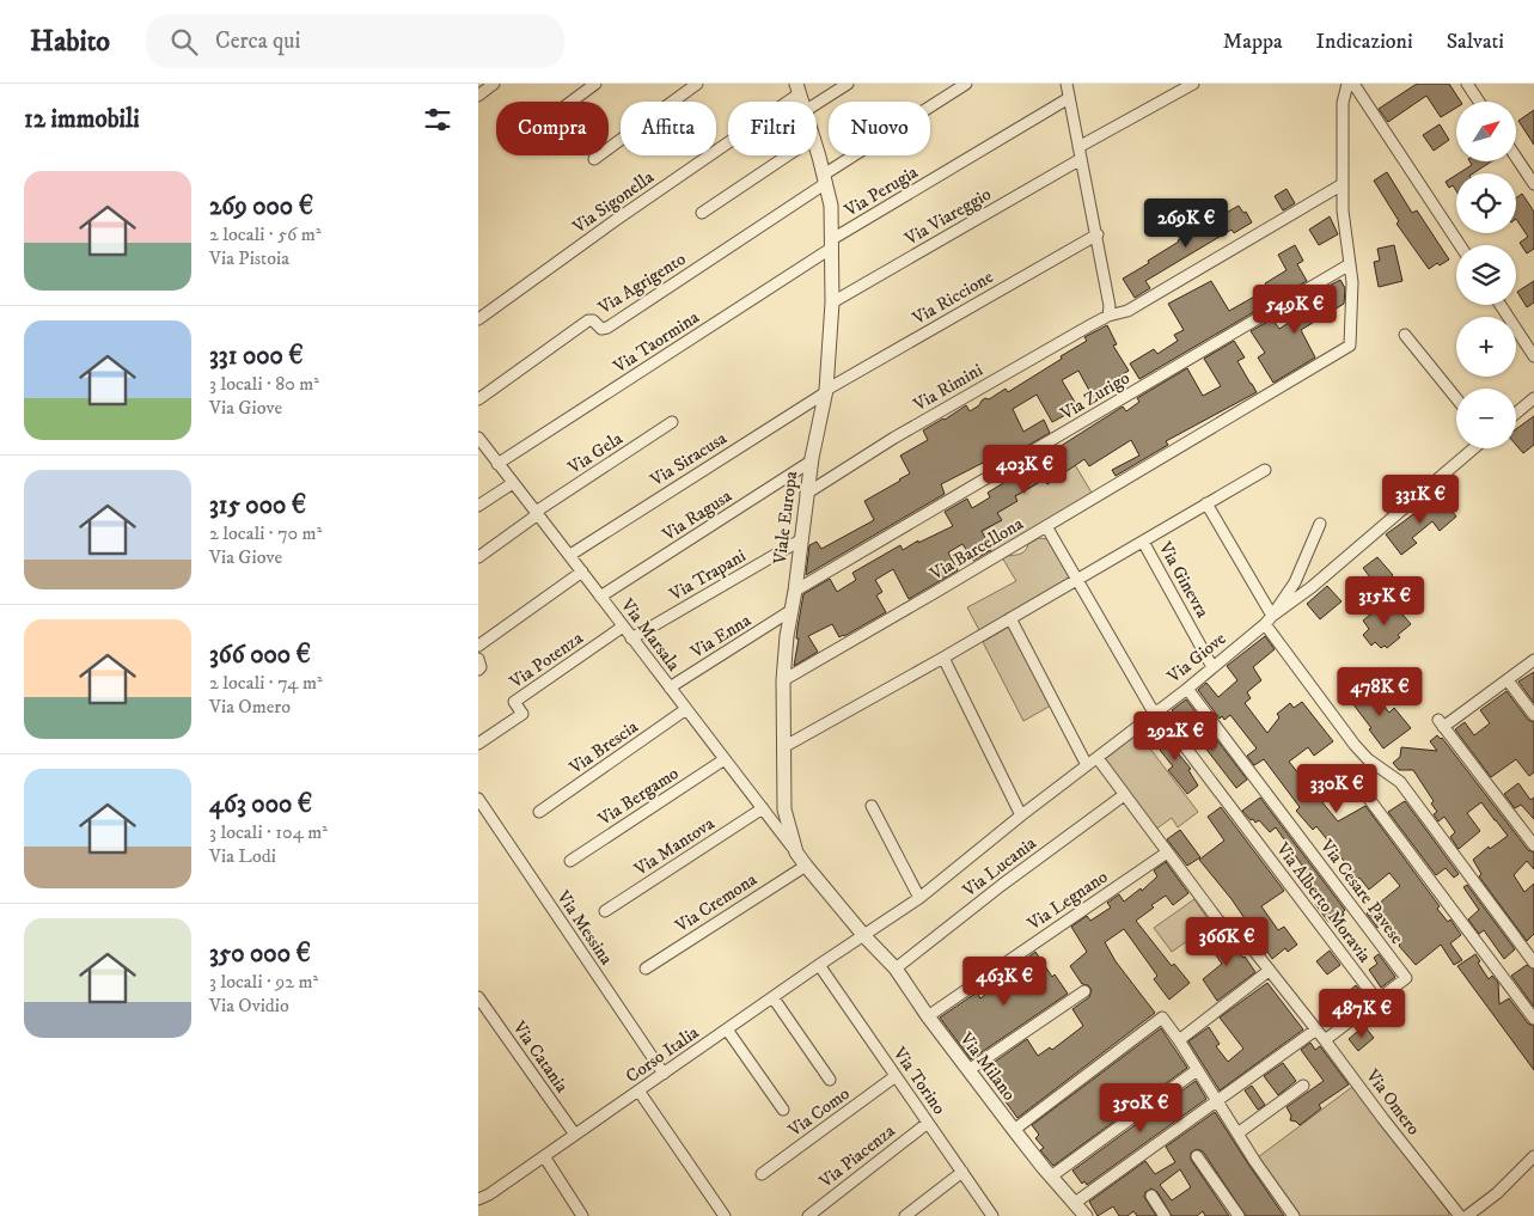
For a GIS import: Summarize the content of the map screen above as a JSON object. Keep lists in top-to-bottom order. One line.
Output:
{"streets":{"street":["Via Perugia","Via Sigonella","Via Viareggio","Via Agrigento","Via Riccione","Via Taormina","Via Rimini","Via Zurigo","Via Gela","Via Siracusa","Via Ragusa","Viale Europa","Via Barcellona","Via Trapani","Via Ginevra","Via Marsala","Via Enna","Via Giove","Via Potenza","Via Brescia","Via Bergamo","Via Mantova","Via Lucania","Via Cesare Pavese","Via Legnano","Via Cremona","Via Alberto Moravia","Via Messina","Corso Italia","Via Catania","Via Milano","Via Torino","Via Omero","Via Como","Via Piacenza"]},"crossings":[["Via Perugia","Via Taormina"],["Via Perugia","Viale Europa"],["Via Viareggio","Viale Europa"],["Via Agrigento","Viale Europa"],["Via Riccione","Via Siracusa"],["Via Riccione","Viale Europa"],["Via Taormina","Viale Europa"],["Via Taormina","Via Marsala"],["Via Rimini","Viale Europa"],["Via Zurigo","Viale Europa"],["Via Zurigo","Via Barcellona"],["Via Gela","Via Marsala"],["Via Siracusa","Viale Europa"],["Via Siracusa","Via Marsala"],["Via Ragusa","Viale Europa"],["Via Ragusa","Via Marsala"],["Viale Europa","Via Barcellona"],["Viale Europa","Via Trapani"],["Viale Europa","Via Marsala"],["Viale Europa","Via Enna"],["Viale Europa","Via Giove"],["Viale Europa","Via Cremona"],["Viale Europa","Corso Italia"],["Viale Europa","Via Milano"],["Via Barcellona","Via Alberto Moravia"],["Via Trapani","Via Marsala"],["Via Ginevra","Via Giove"],["Via Marsala","Via Enna"],["Via Marsala","Via Potenza"],["Via Marsala","Via Brescia"],["Via Marsala","Via Bergamo"],["Via Marsala","Via Mantova"],["Via Giove","Via Cesare Pavese"],["Via Giove","Via Alberto Moravia"],["Via Giove","Corso Italia"],["Via Giove","Via Milano"],["Via Giove","Via Omero"],["Via Lucania","Via Milano"],["Via Lucania","Via Omero"],["Via Cesare Pavese","Via Alberto Moravia"],["Via Cesare Pavese","Via Omero"],["Via Legnano","Via Milano"],["Via Legnano","Via Omero"],["Via Messina","Corso Italia"],["Corso Italia","Via Catania"],["Corso Italia","Via Milano"],["Corso Italia","Via Torino"],["Via Torino","Via Como"],["Via Torino","Via Piacenza"]],"north":"top right","page":{"header":"Habito","search":"Cerca qui","nav":["Mappa","Indicazioni","Salvati"],"heading":"12 immobili","map_buttons":["+","−"],"chip":["Compra","Affitta","Filtri","Nuovo"],"list":[{"name":"269 000 €","note":"2 locali · 56 m² · Via Pistoia"},{"name":"331 000 €","note":"3 locali · 80 m² · Via Giove"},{"name":"315 000 €","note":"2 locali · 70 m² · Via Giove"},{"name":"366 000 €","note":"2 locali · 74 m² · Via Omero"},{"name":"463 000 €","note":"3 locali · 104 m² · Via Lodi"},{"name":"350 000 €","note":"3 locali · 92 m² · Via Ovidio"}],"price":["269K €","549K €","403K €","331K €","315K €","478K €","292K €","330K €","366K €","463K €","487K €","350K €"]}}
